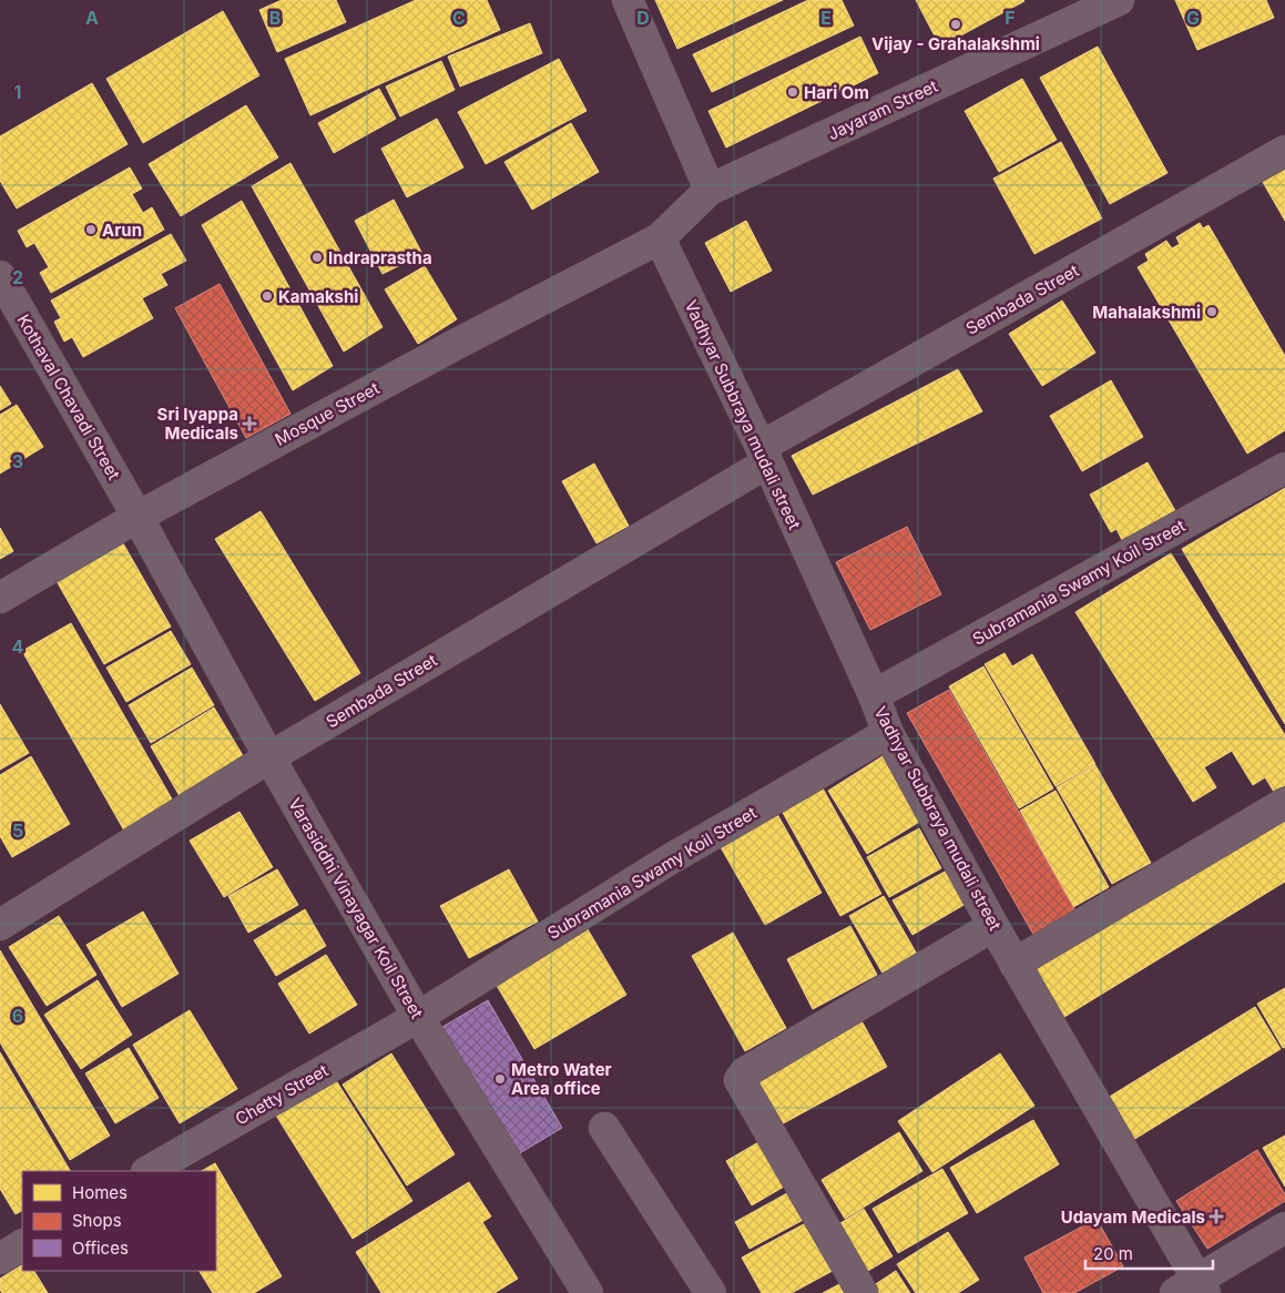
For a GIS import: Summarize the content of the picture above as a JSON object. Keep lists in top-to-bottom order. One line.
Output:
{"streets":{"street":["Jayaram Street","Sembada Street","Kothaval Chavadi Street","Mosque Street","Vadhyar Subbraya mudali street","Subramania Swamy Koil Street","Varasiddhi Vinayagar Koil Street","Chetty Street"]},"crossings":[["Jayaram Street","Mosque Street"],["Jayaram Street","Vadhyar Subbraya mudali street"],["Sembada Street","Vadhyar Subbraya mudali street"],["Sembada Street","Varasiddhi Vinayagar Koil Street"],["Kothaval Chavadi Street","Mosque Street"],["Kothaval Chavadi Street","Varasiddhi Vinayagar Koil Street"],["Mosque Street","Vadhyar Subbraya mudali street"],["Mosque Street","Varasiddhi Vinayagar Koil Street"],["Vadhyar Subbraya mudali street","Subramania Swamy Koil Street"],["Subramania Swamy Koil Street","Varasiddhi Vinayagar Koil Street"],["Subramania Swamy Koil Street","Chetty Street"],["Varasiddhi Vinayagar Koil Street","Chetty Street"]],"places":{"other":["Vijay - Grahalakshmi","Hari Om","Arun","Indraprastha","Kamakshi","Mahalakshmi","Metro Water Area office"],"health":["Sri Iyappa Medicals","Udayam Medicals"]},"legend":["Homes","Shops","Offices"],"scale_bar":"20 m","grid":{"columns":["A","B","C","D","E","F","G"],"rows":["1","2","3","4","5","6"]}}
